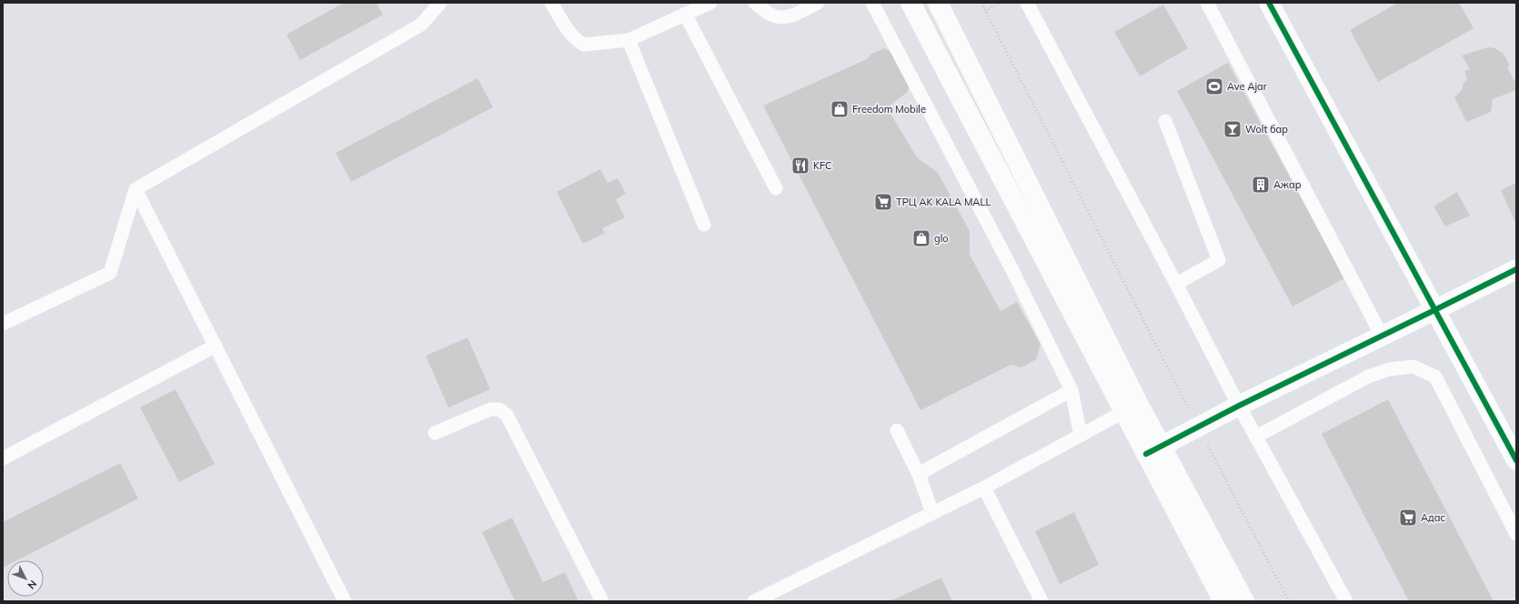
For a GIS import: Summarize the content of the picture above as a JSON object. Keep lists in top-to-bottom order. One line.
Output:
{"places":{"sports":["Ave Ajar"],"shop":["Freedom Mobile","glo"],"bar":["Wolt бар"],"restaurant":["KFC"],"building":["Ажар"],"supermarket":["ТРЦ AK KALA MALL","Адас"]},"north":"bottom right"}
